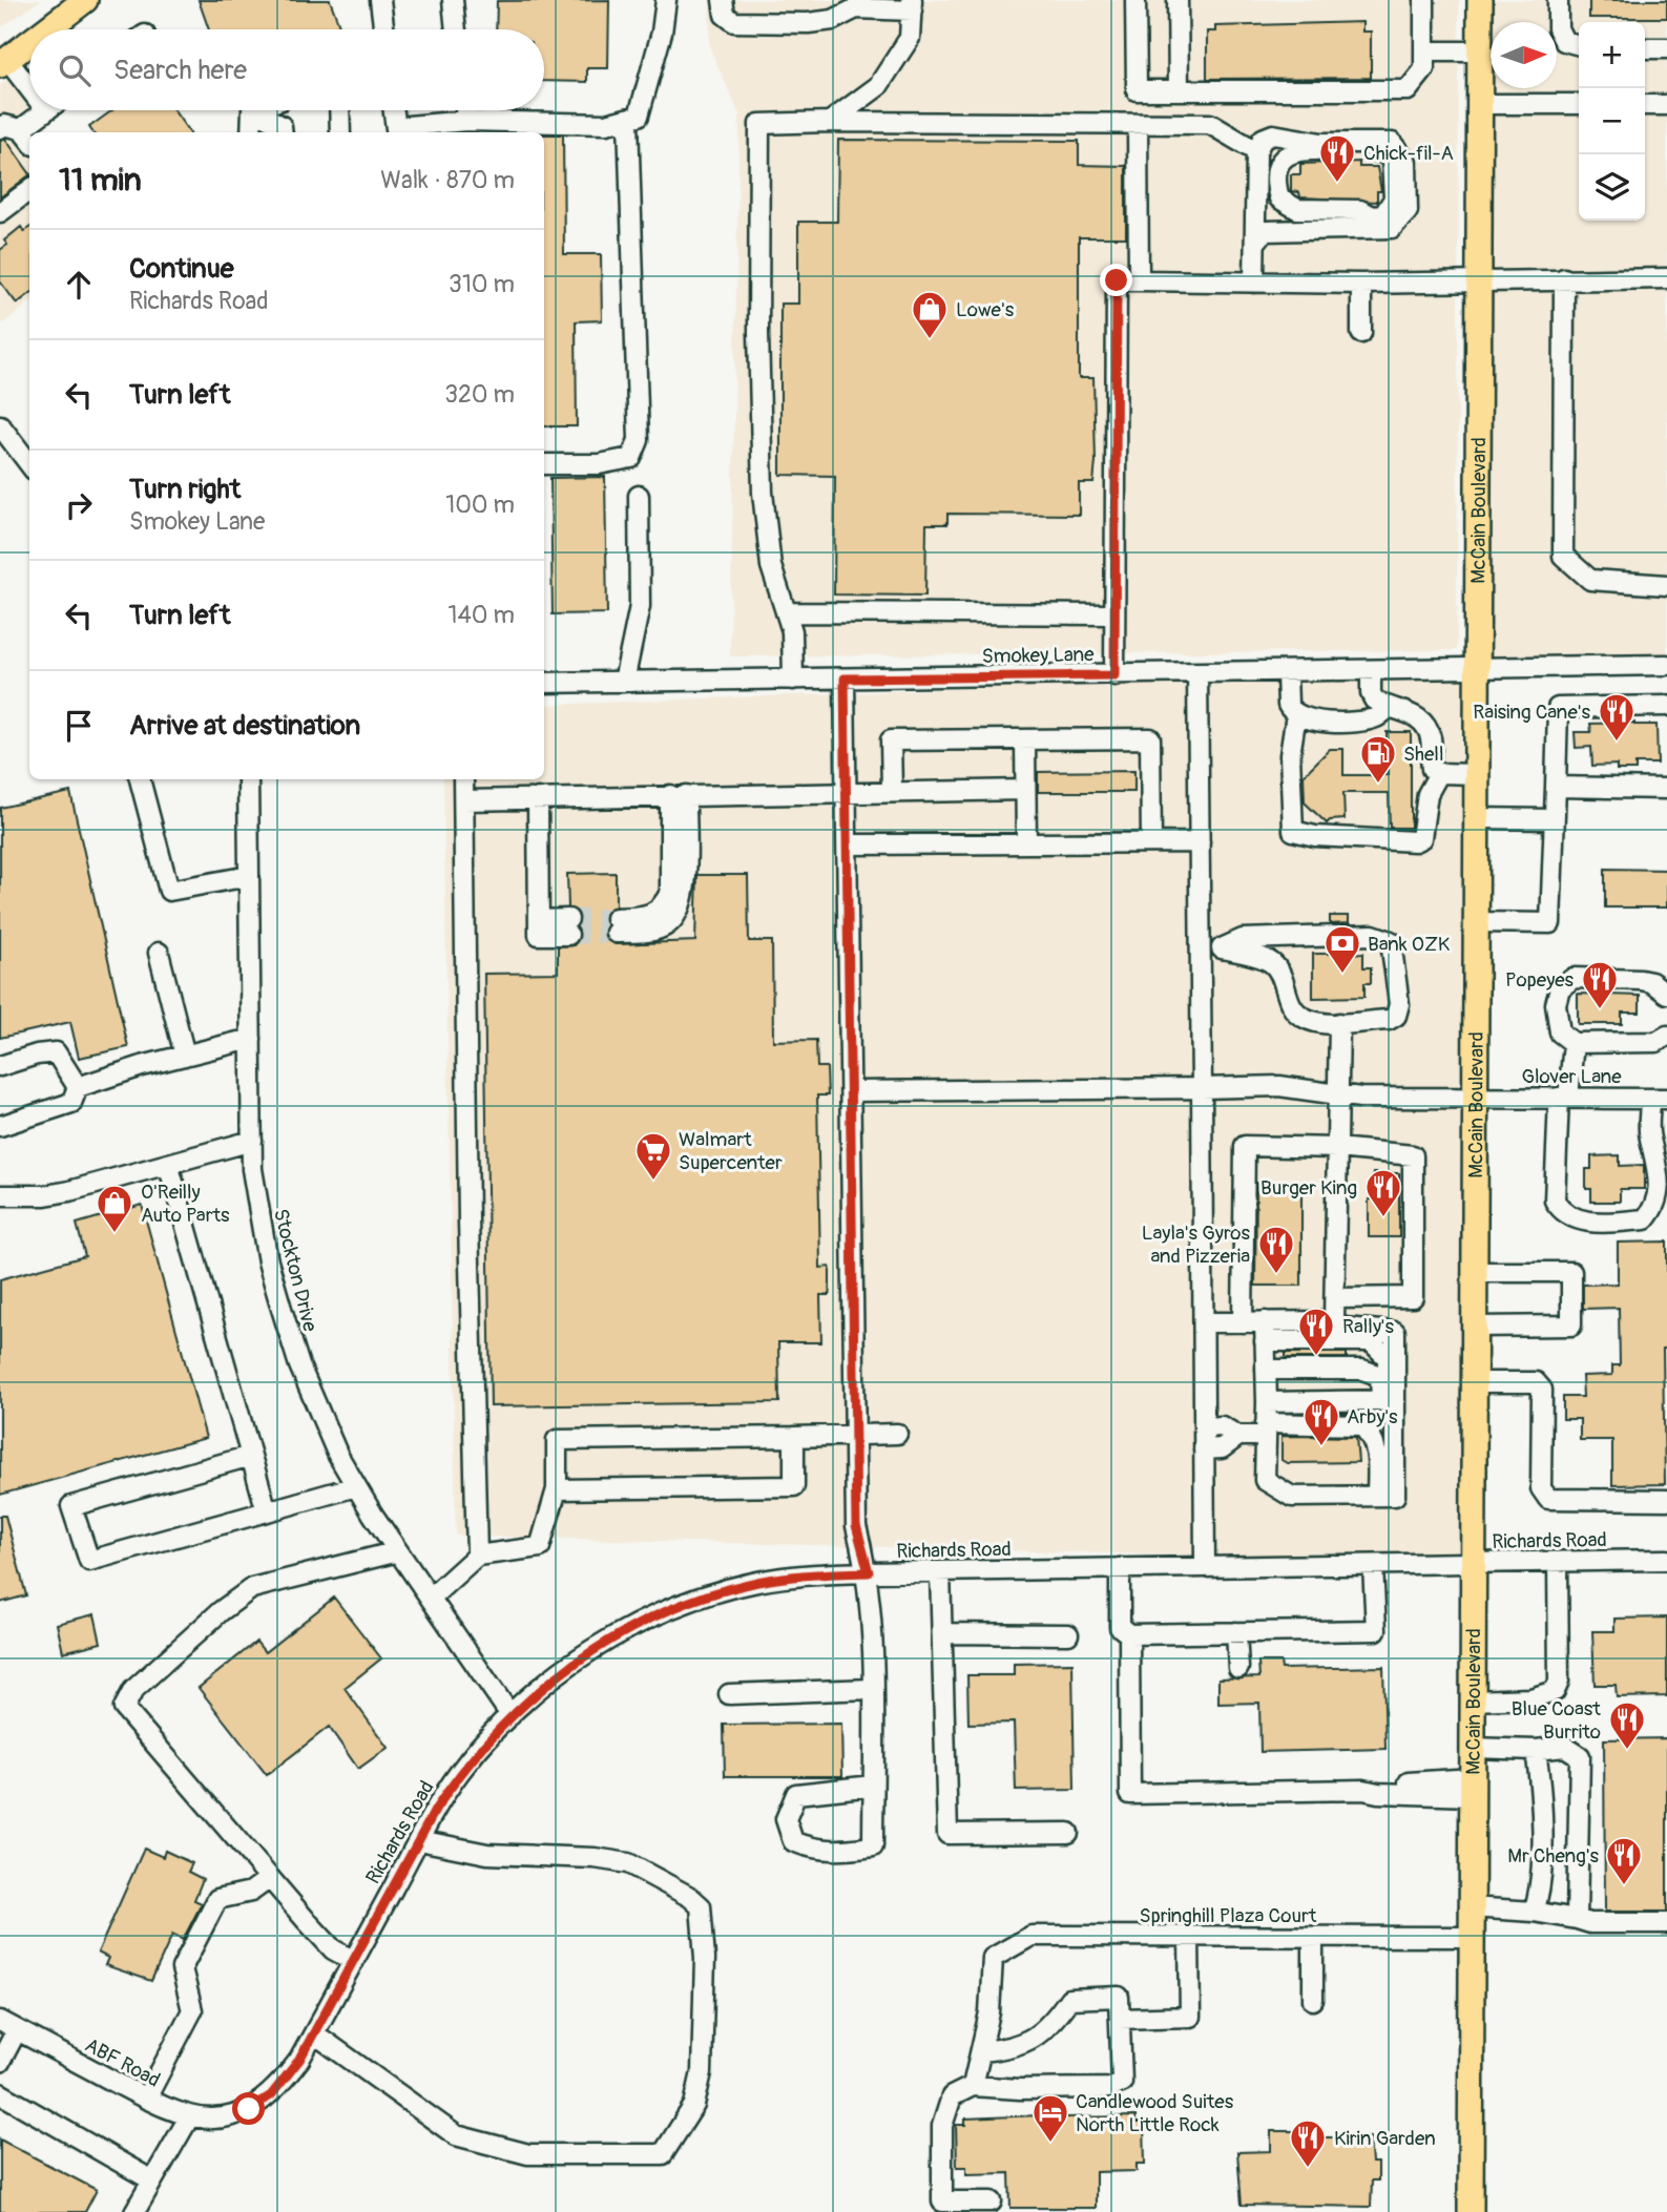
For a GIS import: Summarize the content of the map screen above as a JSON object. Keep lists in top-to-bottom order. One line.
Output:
{"streets":{"main road":["McCain Boulevard"],"street":["Smokey Lane","Glover Lane","Stockton Drive","Richards Road","Springhill Plaza Court","ABF Road"]},"crossings":[["McCain Boulevard","Smokey Lane"],["McCain Boulevard","Glover Lane"],["McCain Boulevard","Richards Road"],["McCain Boulevard","Springhill Plaza Court"],["Stockton Drive","Richards Road"],["Richards Road","ABF Road"]],"places":{"restaurant":["Chick-fil-A","Raising Cane's","Popeyes","Burger King","Layla's Gyros and Pizzeria","Rally's","Arby's","Blue Coast Burrito","Mr Cheng's","Kirin Garden"],"shop":["Lowe's","O'Reilly Auto Parts"],"fuel station":["Shell"],"bank":["Bank OZK"],"supermarket":["Walmart Supercenter"],"hotel":["Candlewood Suites North Little Rock"]},"north":"right","page":{"map_buttons":["+","−"],"search":"Search here","heading":["11 min","Walk · 870 m"],"list":[["Continue","Richards Road","310 m"],["Turn left","320 m"],["Turn right","Smokey Lane","100 m"],["Turn left","140 m"],"Arrive at destination"]}}
